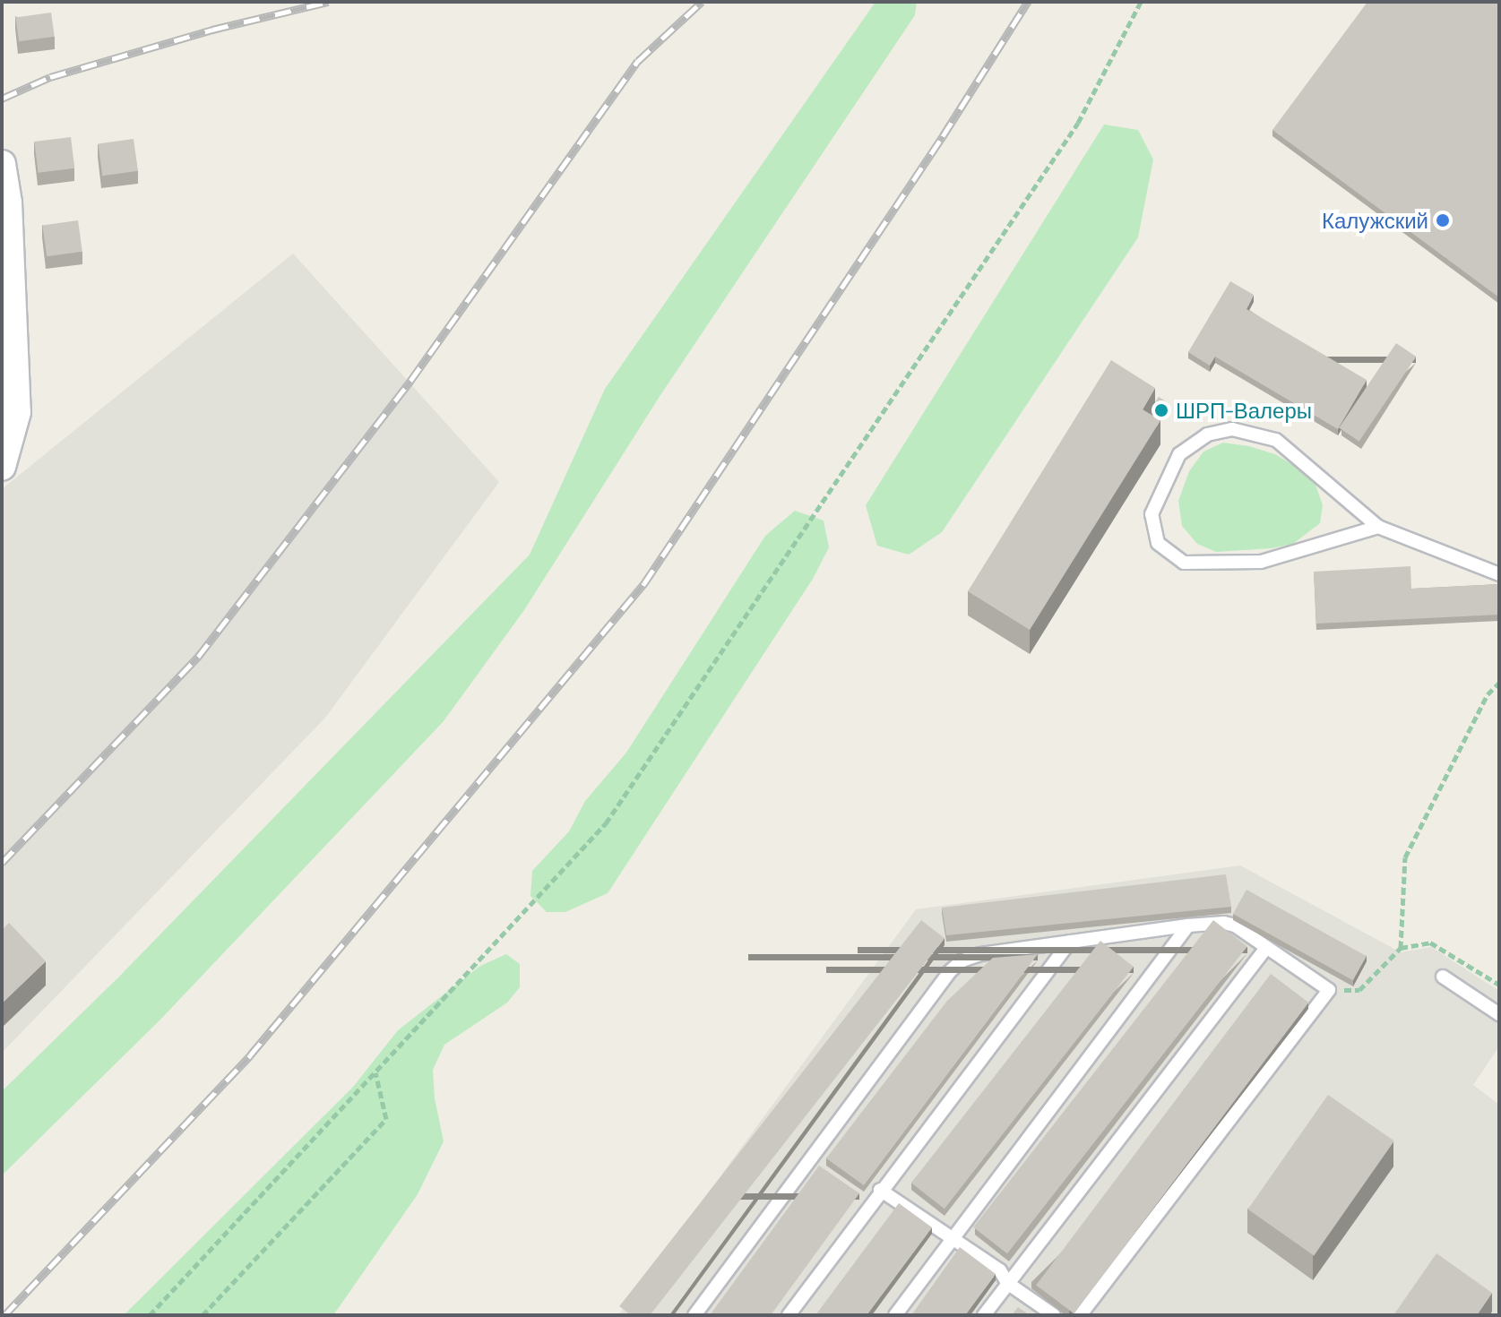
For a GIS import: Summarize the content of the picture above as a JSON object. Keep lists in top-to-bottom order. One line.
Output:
{"places":["Калужский","ШРП-Валеры"]}
